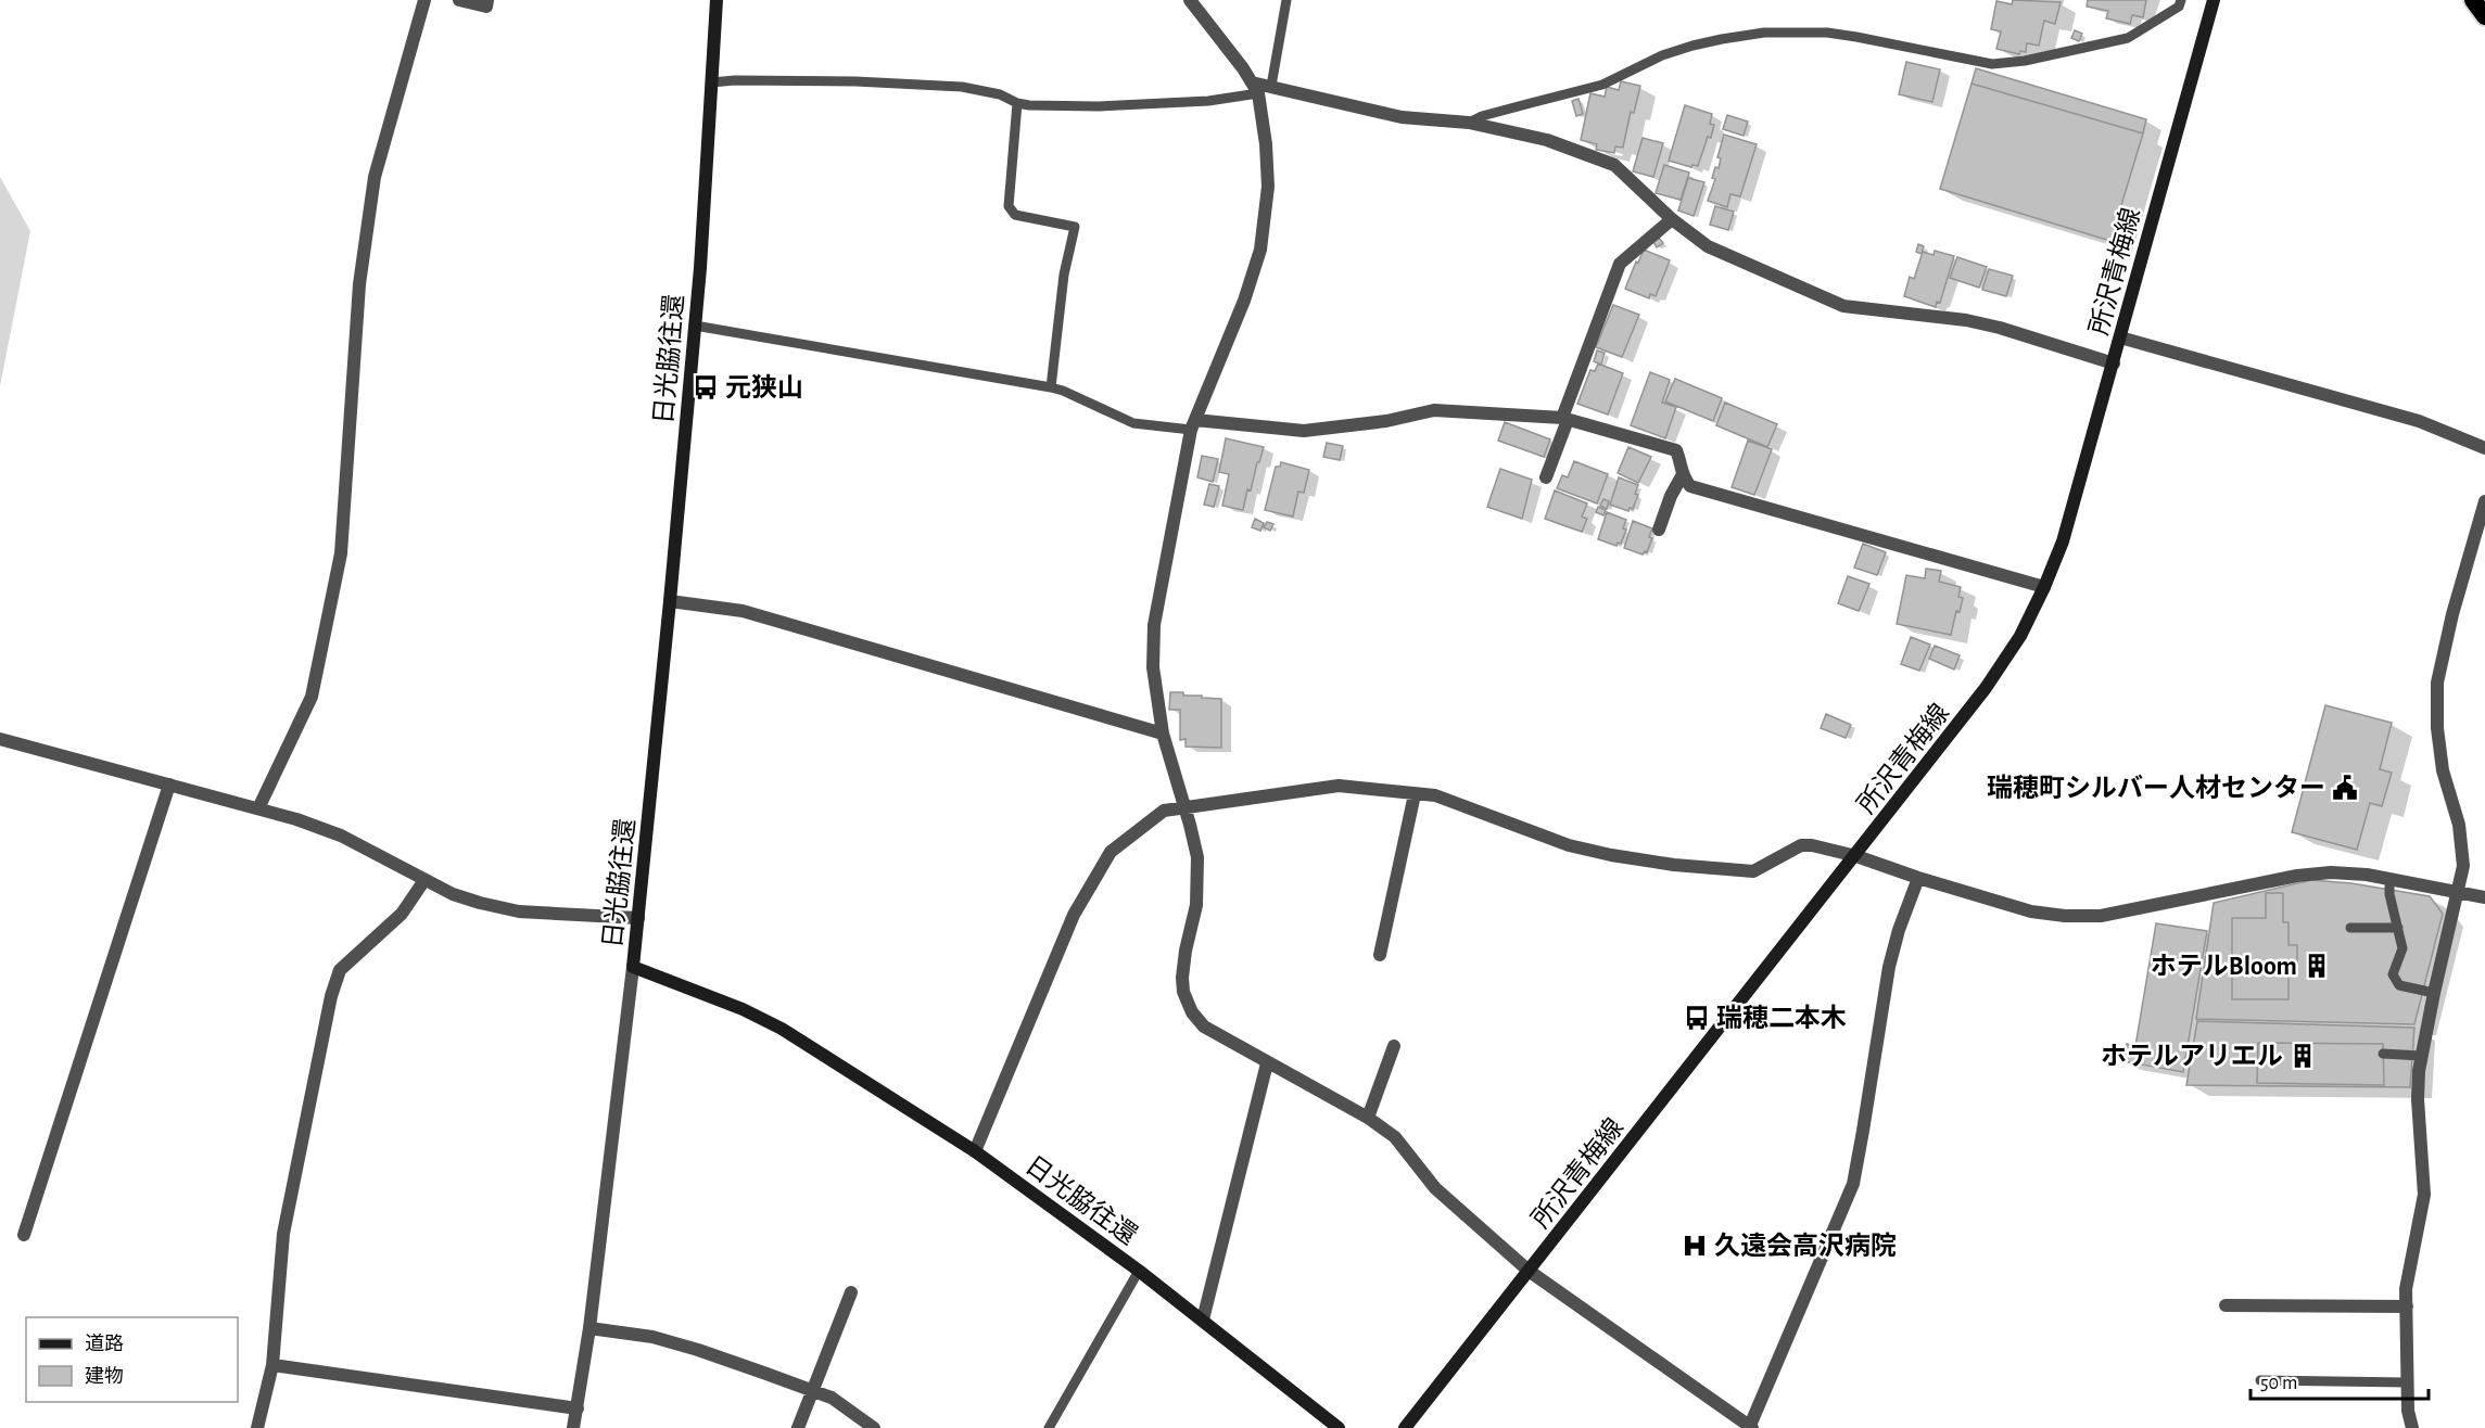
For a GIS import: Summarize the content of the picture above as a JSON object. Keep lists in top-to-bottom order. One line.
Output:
{"streets":{"main road":["所沢青梅線","日光脇往還"]},"places":{"bus stop":["元狭山","瑞穂二本木"],"public building":["瑞穂町シルバー人材センター"],"building":["ホテルBloom","ホテルアリエル"],"hospital":["久遠会高沢病院"]},"legend":["道路","建物"],"scale_bar":"50 m"}
